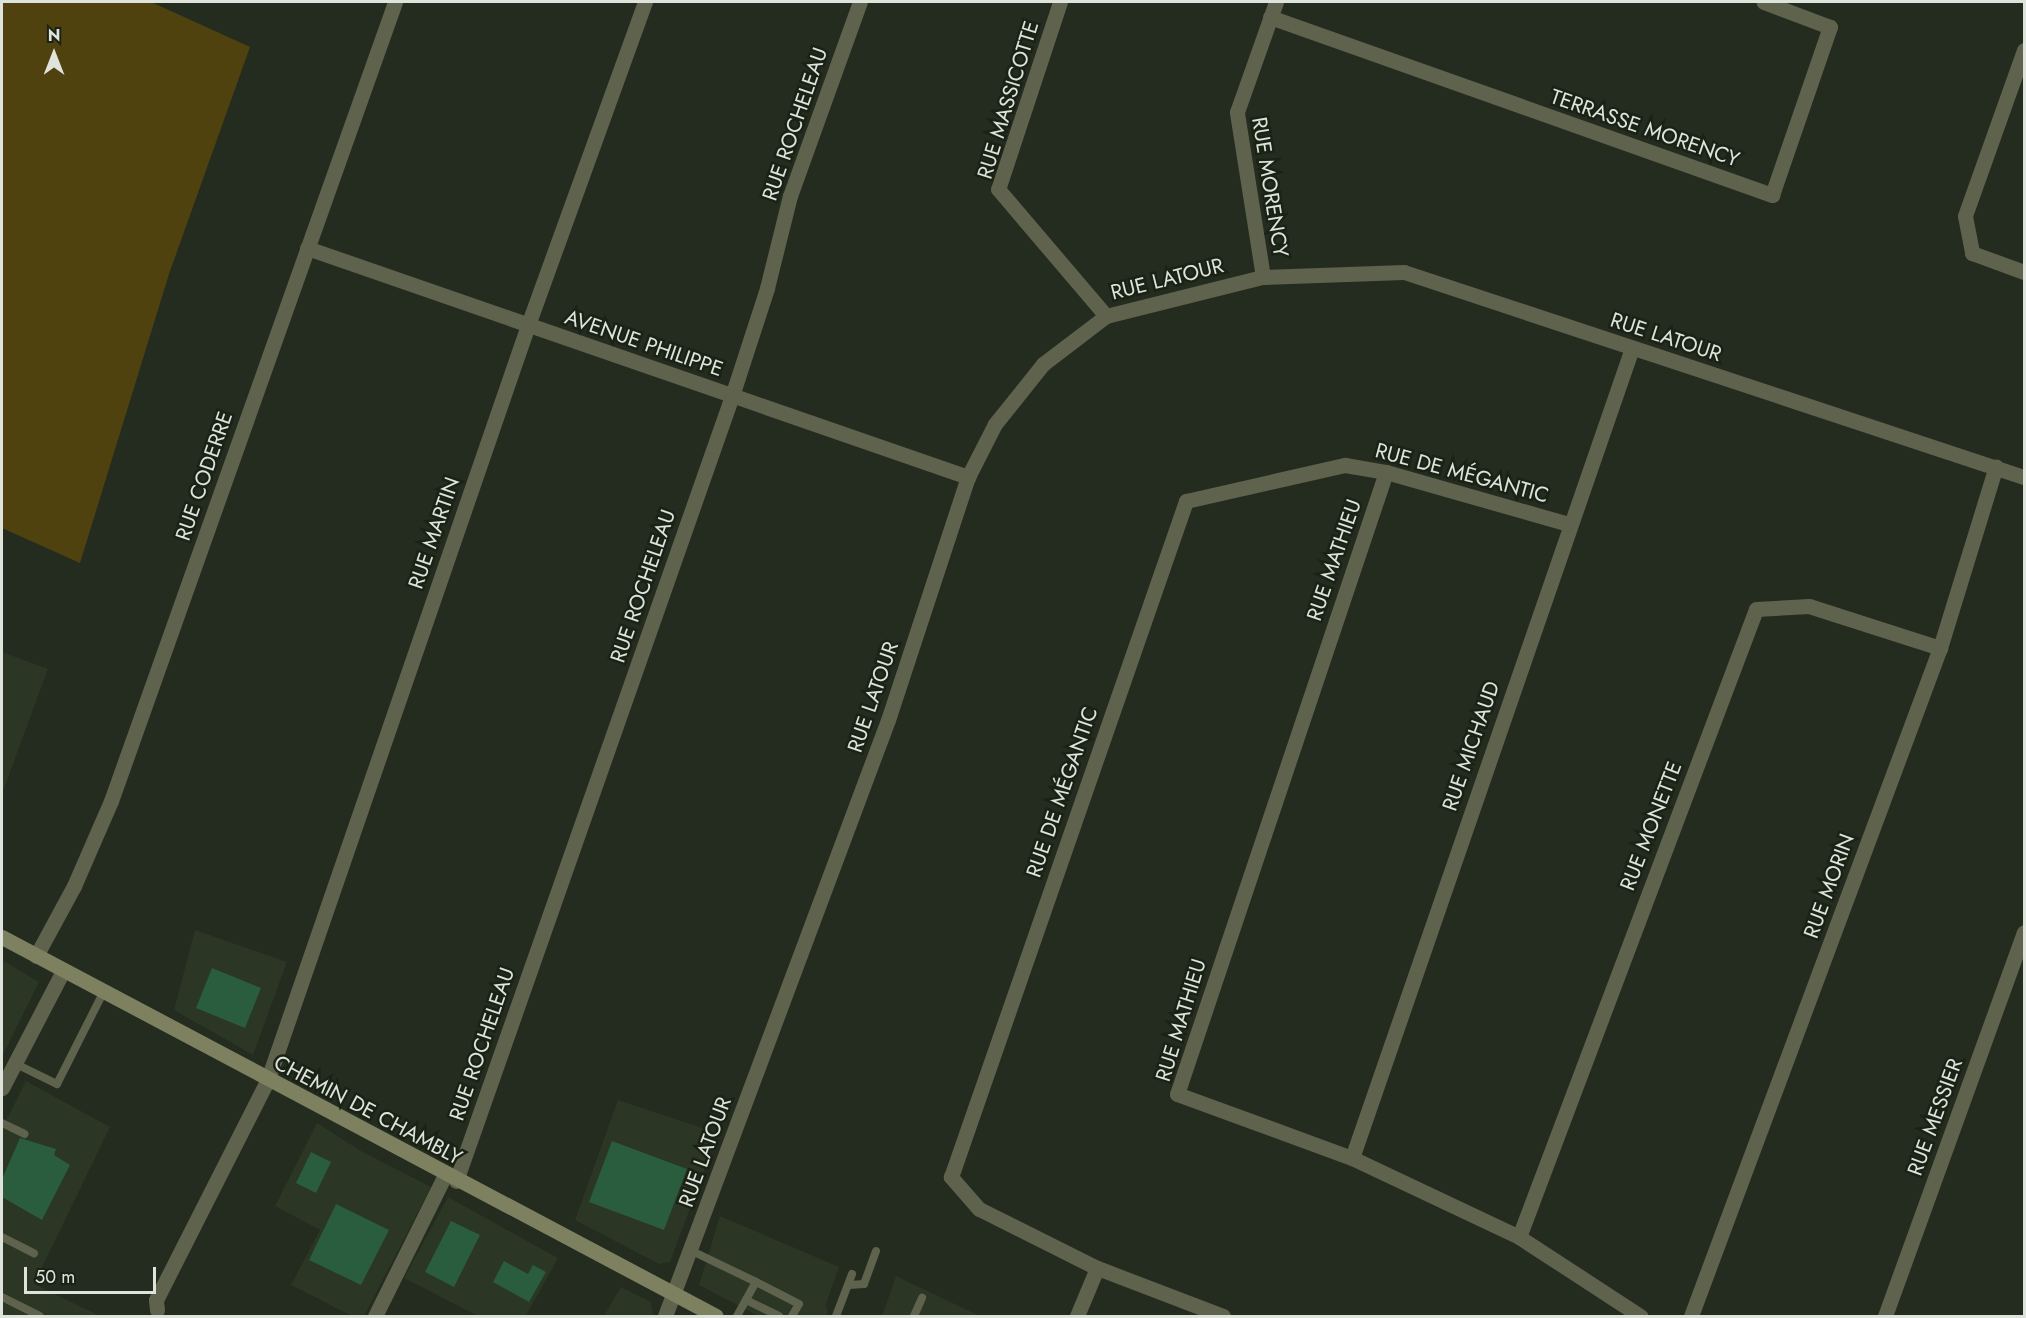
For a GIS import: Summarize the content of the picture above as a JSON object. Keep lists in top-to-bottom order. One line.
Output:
{"streets":{"street":["RUE MASSICOTTE","RUE ROCHELEAU","TERRASSE MORENCY","RUE MORENCY","RUE LATOUR","AVENUE PHILIPPE","RUE DE MÉGANTIC","RUE CODERRE","RUE MARTIN","RUE MATHIEU","RUE MICHAUD","RUE MONETTE","RUE MORIN","CHEMIN DE CHAMBLY","RUE MESSIER"]},"crossings":[["RUE MASSICOTTE","RUE LATOUR"],["RUE ROCHELEAU","AVENUE PHILIPPE"],["RUE ROCHELEAU","CHEMIN DE CHAMBLY"],["TERRASSE MORENCY","RUE MORENCY"],["RUE MORENCY","RUE LATOUR"],["RUE LATOUR","AVENUE PHILIPPE"],["RUE LATOUR","RUE MICHAUD"],["RUE LATOUR","RUE MORIN"],["RUE LATOUR","CHEMIN DE CHAMBLY"],["AVENUE PHILIPPE","RUE CODERRE"],["AVENUE PHILIPPE","RUE MARTIN"],["RUE DE MÉGANTIC","RUE MATHIEU"],["RUE DE MÉGANTIC","RUE MICHAUD"],["RUE CODERRE","CHEMIN DE CHAMBLY"],["RUE MARTIN","CHEMIN DE CHAMBLY"],["RUE MATHIEU","RUE MICHAUD"],["RUE MATHIEU","RUE MONETTE"],["RUE MONETTE","RUE MORIN"]],"scale_bar":"50 m","north":"top"}
